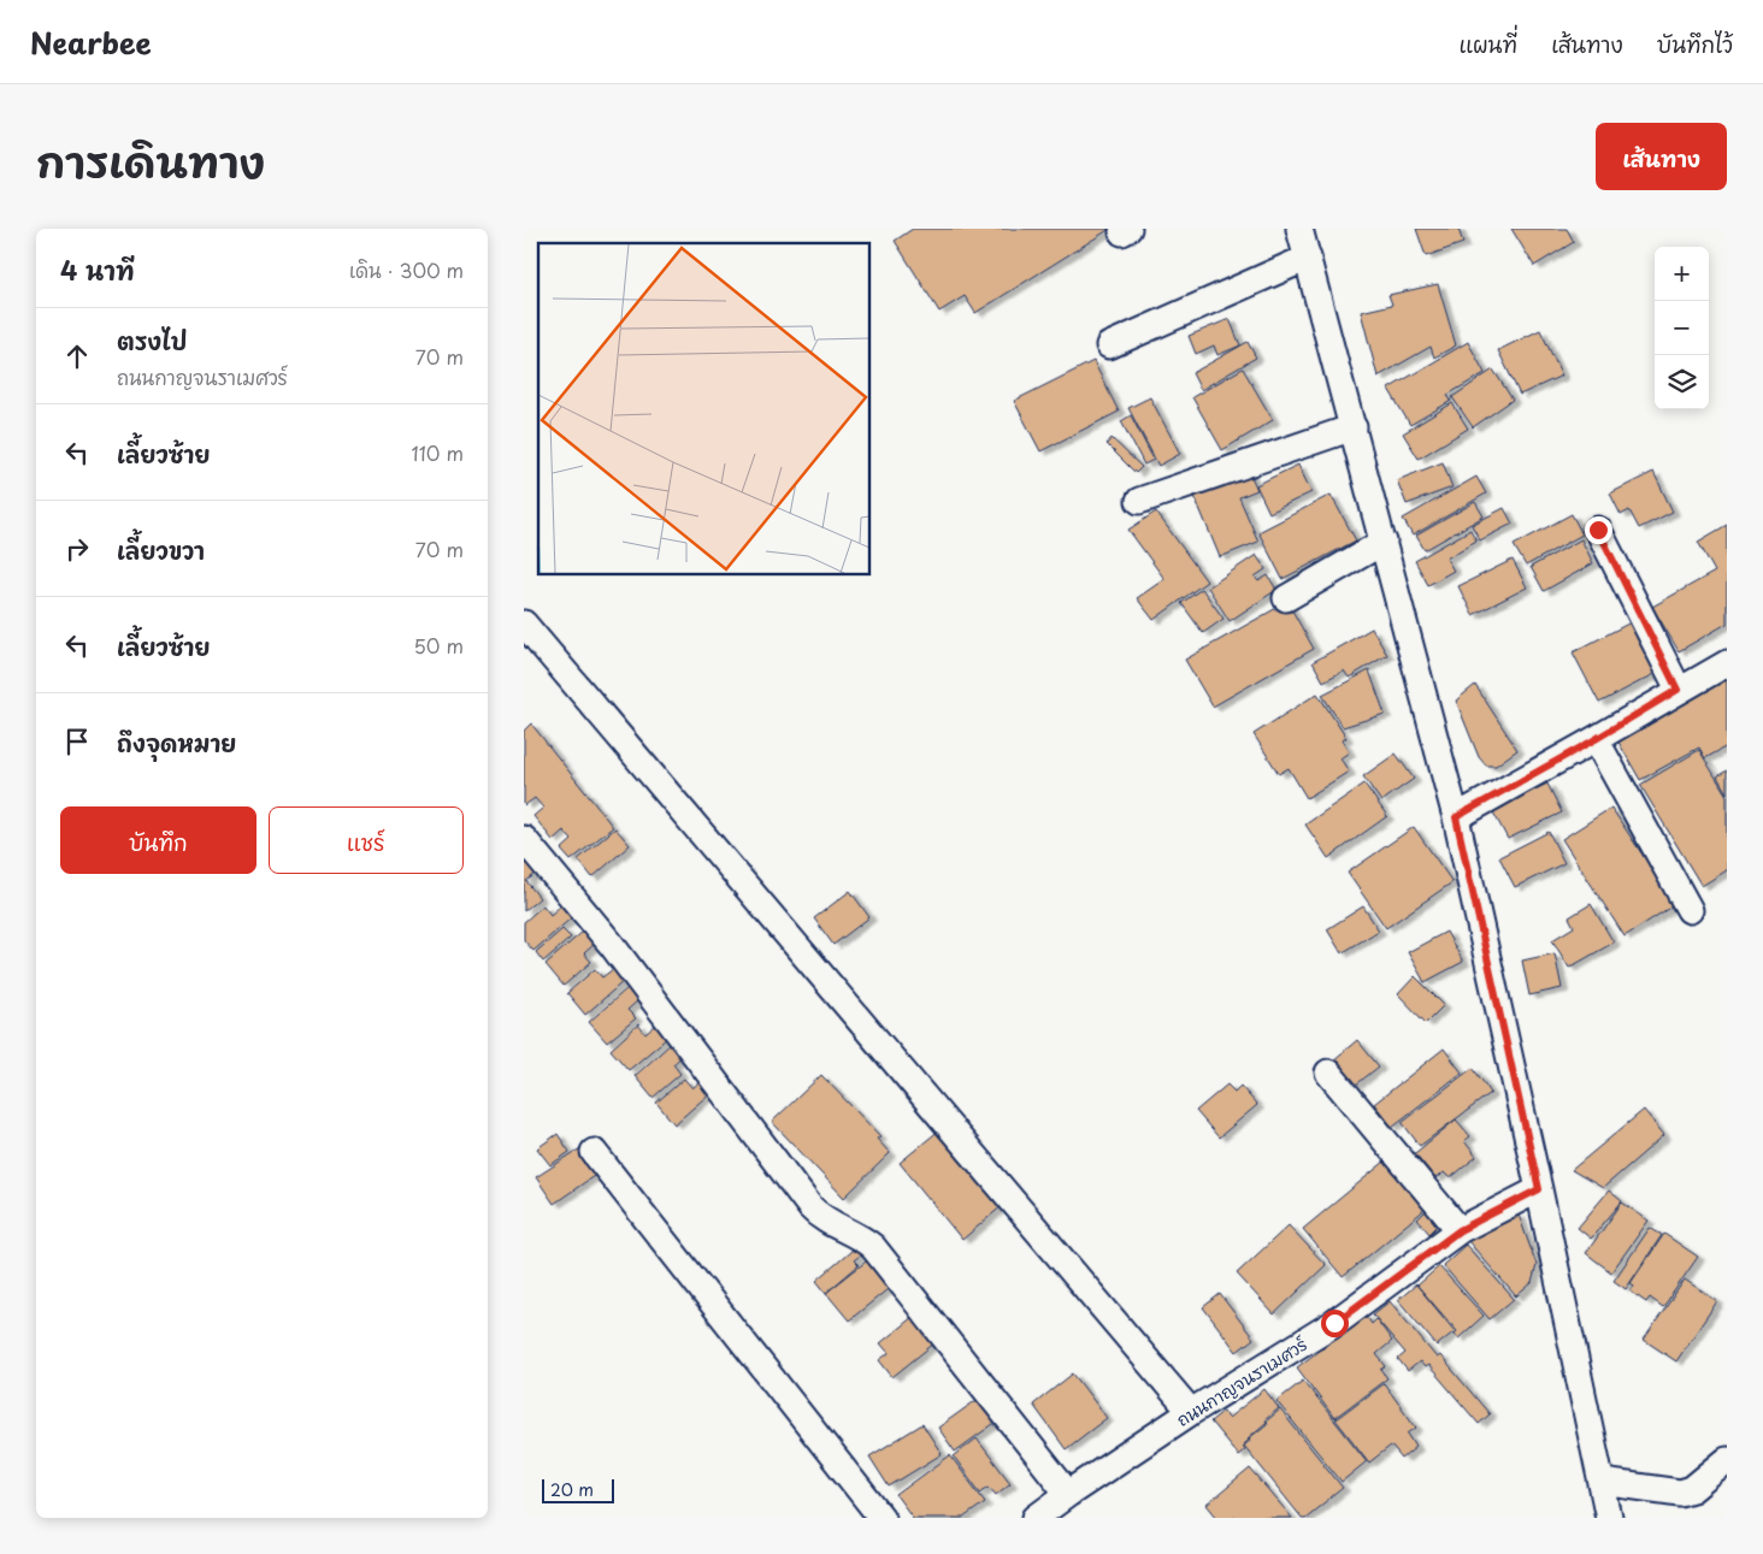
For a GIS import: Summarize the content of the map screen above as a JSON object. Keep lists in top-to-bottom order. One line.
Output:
{"streets":{"street":["ถนนกาญจนราเมศวร์"]},"scale_bar":"20 m","page":{"header":"Nearbee","nav":["แผนที่","เส้นทาง","บันทึกไว้"],"title":"การเดินทาง","buttons":["เส้นทาง",["บันทึก","แชร์"]],"heading":["4 นาที","เดิน · 300 m"],"map_buttons":["+","−"],"list":[["ตรงไป","ถนนกาญจนราเมศวร์","70 m"],["เลี้ยวซ้าย","110 m"],["เลี้ยวขวา","70 m"],["เลี้ยวซ้าย","50 m"],"ถึงจุดหมาย"],"scale":"20 m"}}
